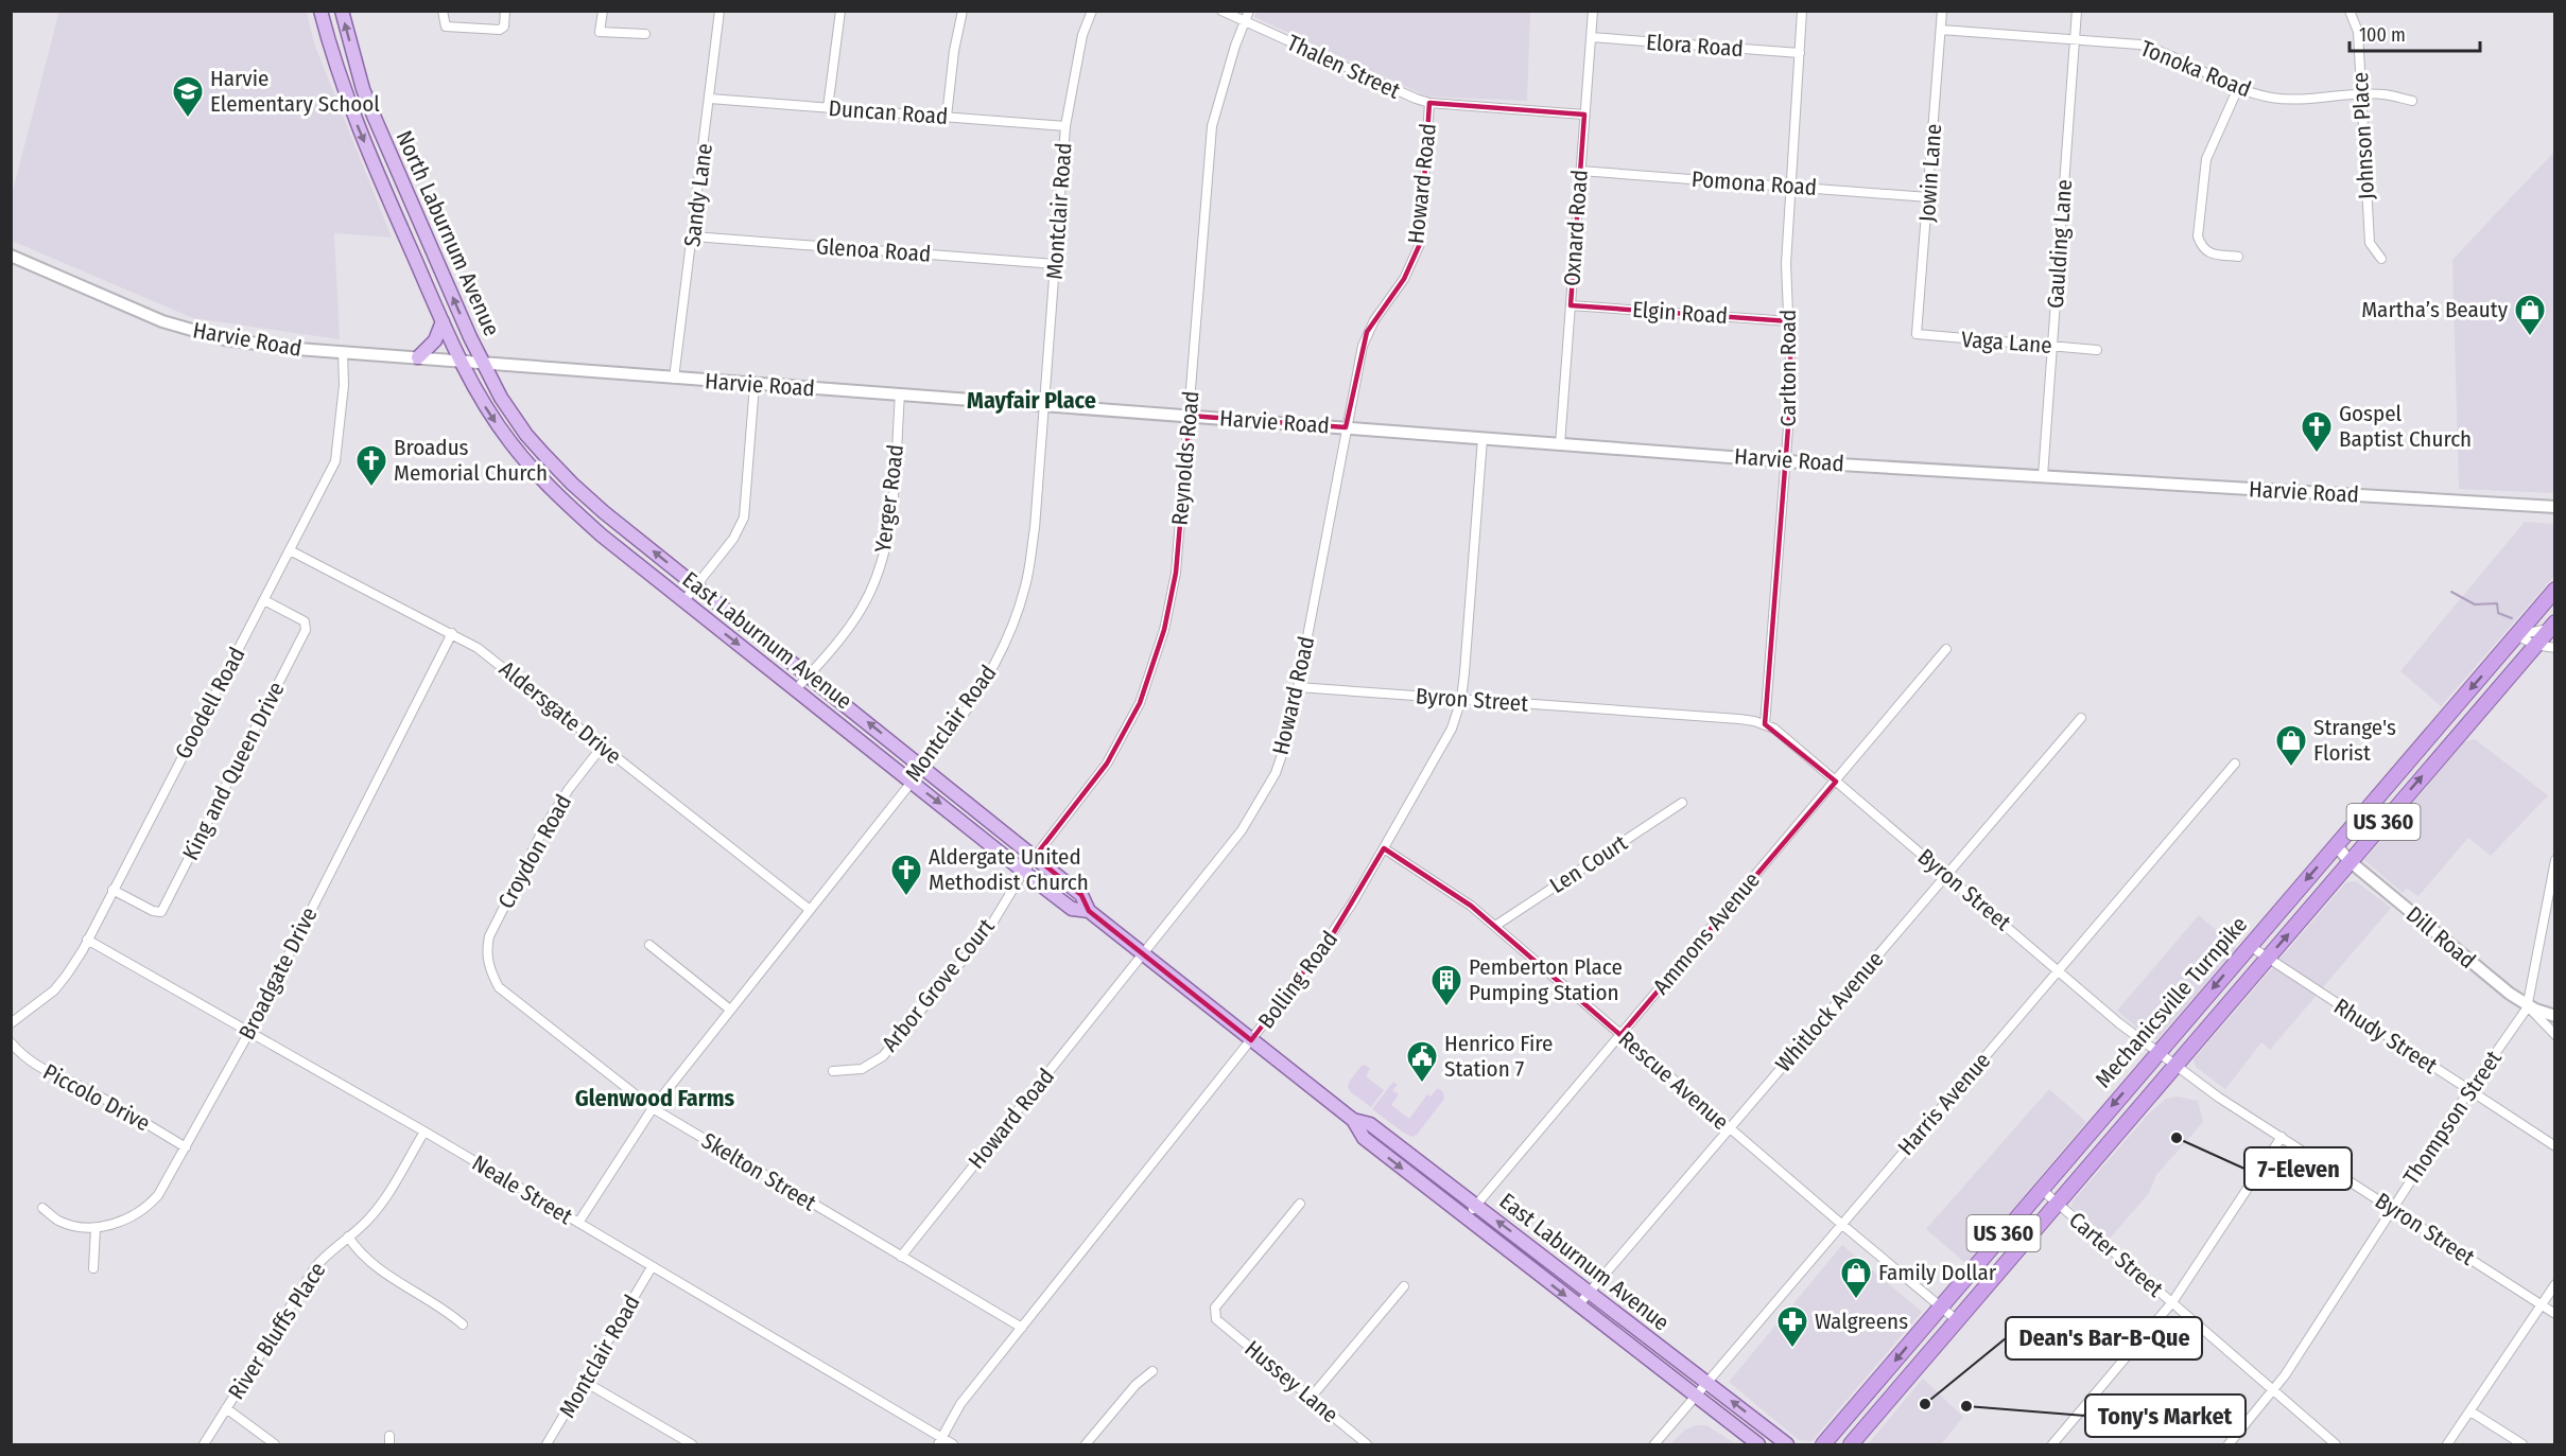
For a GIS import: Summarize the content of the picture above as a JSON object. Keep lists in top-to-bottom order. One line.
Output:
{"streets":{"highway":["US 360","Mechanicsville Turnpike"],"main road":["North Laburnum Avenue","East Laburnum Avenue"],"street":["Elora Road","Thalen Street","Tonoka Road","Duncan Road","Johnson Place","Jowin Lane","Howard Road","Pomona Road","Sandy Lane","Montclair Road","Oxnard Road","Gaulding Lane","Glenoa Road","Elgin Road","Harvie Road","Vaga Lane","Carlton Road","Reynolds Road","Yerger Road","Byron Street","Goodell Road","Aldersgate Drive","King and Queen Drive","Croydon Road","Len Court","Ammons Avenue","Dill Road","Broadgate Drive","Bolling Road","Arbor Grove Court","Whitlock Avenue","Rhudy Street","Rescue Avenue","Piccolo Drive","Harris Avenue","Thompson Street","Skelton Street","Neale Street","Carter Street","River Bluffs Place","Hussey Lane"]},"crossings":[["Elora Road","Oxnard Road"],["Elora Road","Carlton Road"],["Thalen Street","Howard Road"],["Thalen Street","Oxnard Road"],["Thalen Street","Reynolds Road"],["Tonoka Road","Johnson Place"],["Tonoka Road","Jowin Lane"],["Tonoka Road","Gaulding Lane"],["Duncan Road","Sandy Lane"],["Duncan Road","Montclair Road"],["Jowin Lane","Pomona Road"],["Jowin Lane","Vaga Lane"],["Howard Road","Harvie Road"],["Howard Road","East Laburnum Avenue"],["Howard Road","Byron Street"],["Howard Road","Skelton Street"],["Pomona Road","Oxnard Road"],["Pomona Road","Carlton Road"],["Sandy Lane","Glenoa Road"],["Sandy Lane","Harvie Road"],["Montclair Road","Glenoa Road"],["Montclair Road","Harvie Road"],["Montclair Road","East Laburnum Avenue"],["Montclair Road","Aldersgate Drive"],["Montclair Road","Skelton Street"],["Montclair Road","Neale Street"],["Oxnard Road","Elgin Road"],["Oxnard Road","Harvie Road"],["North Laburnum Avenue","Harvie Road"],["North Laburnum Avenue","East Laburnum Avenue"],["Gaulding Lane","Harvie Road"],["Gaulding Lane","Vaga Lane"],["Elgin Road","Carlton Road"],["Harvie Road","Carlton Road"],["Harvie Road","Reynolds Road"],["Harvie Road","Yerger Road"],["Harvie Road","East Laburnum Avenue"],["Harvie Road","Goodell Road"],["Harvie Road","Bolling Road"],["Carlton Road","Byron Street"],["Reynolds Road","East Laburnum Avenue"],["Reynolds Road","Arbor Grove Court"],["Yerger Road","East Laburnum Avenue"],["East Laburnum Avenue","Ammons Avenue"],["East Laburnum Avenue","Bolling Road"],["East Laburnum Avenue","Arbor Grove Court"],["East Laburnum Avenue","Whitlock Avenue"],["East Laburnum Avenue","Harris Avenue"],["Byron Street","Ammons Avenue"],["Byron Street","Bolling Road"],["Byron Street","Mechanicsville Turnpike"],["Byron Street","Whitlock Avenue"],["Byron Street","Harris Avenue"],["Byron Street","Thompson Street"],["Goodell Road","Aldersgate Drive"],["Goodell Road","King and Queen Drive"],["Goodell Road","Neale Street"],["Aldersgate Drive","Croydon Road"],["Aldersgate Drive","Broadgate Drive"],["Croydon Road","Skelton Street"],["Len Court","Rescue Avenue"],["Ammons Avenue","Rescue Avenue"],["Dill Road","Mechanicsville Turnpike"],["Dill Road","Thompson Street"],["Broadgate Drive","Piccolo Drive"],["Broadgate Drive","Neale Street"],["Bolling Road","Rescue Avenue"],["Bolling Road","Skelton Street"],["Bolling Road","Neale Street"],["Mechanicsville Turnpike","Rhudy Street"],["Mechanicsville Turnpike","Rescue Avenue"],["Mechanicsville Turnpike","Carter Street"],["Whitlock Avenue","Rescue Avenue"],["Rhudy Street","Thompson Street"],["Rescue Avenue","Harris Avenue"],["Thompson Street","Carter Street"],["Neale Street","River Bluffs Place"]],"districts":["Mayfair Place","Glenwood Farms"],"places":{"school or university":["Harvie Elementary School"],"shop":["Martha’s Beauty","Strange's Florist","Family Dollar"],"church":["Gospel Baptist Church","Broadus Memorial Church","Aldergate United Methodist Church"],"building":["Pemberton Place Pumping Station"],"public building":["Henrico Fire Station 7"],"other":["7-Eleven","Dean's Bar-B-Que","Tony's Market"],"pharmacy":["Walgreens"]},"scale_bar":"100 m"}
